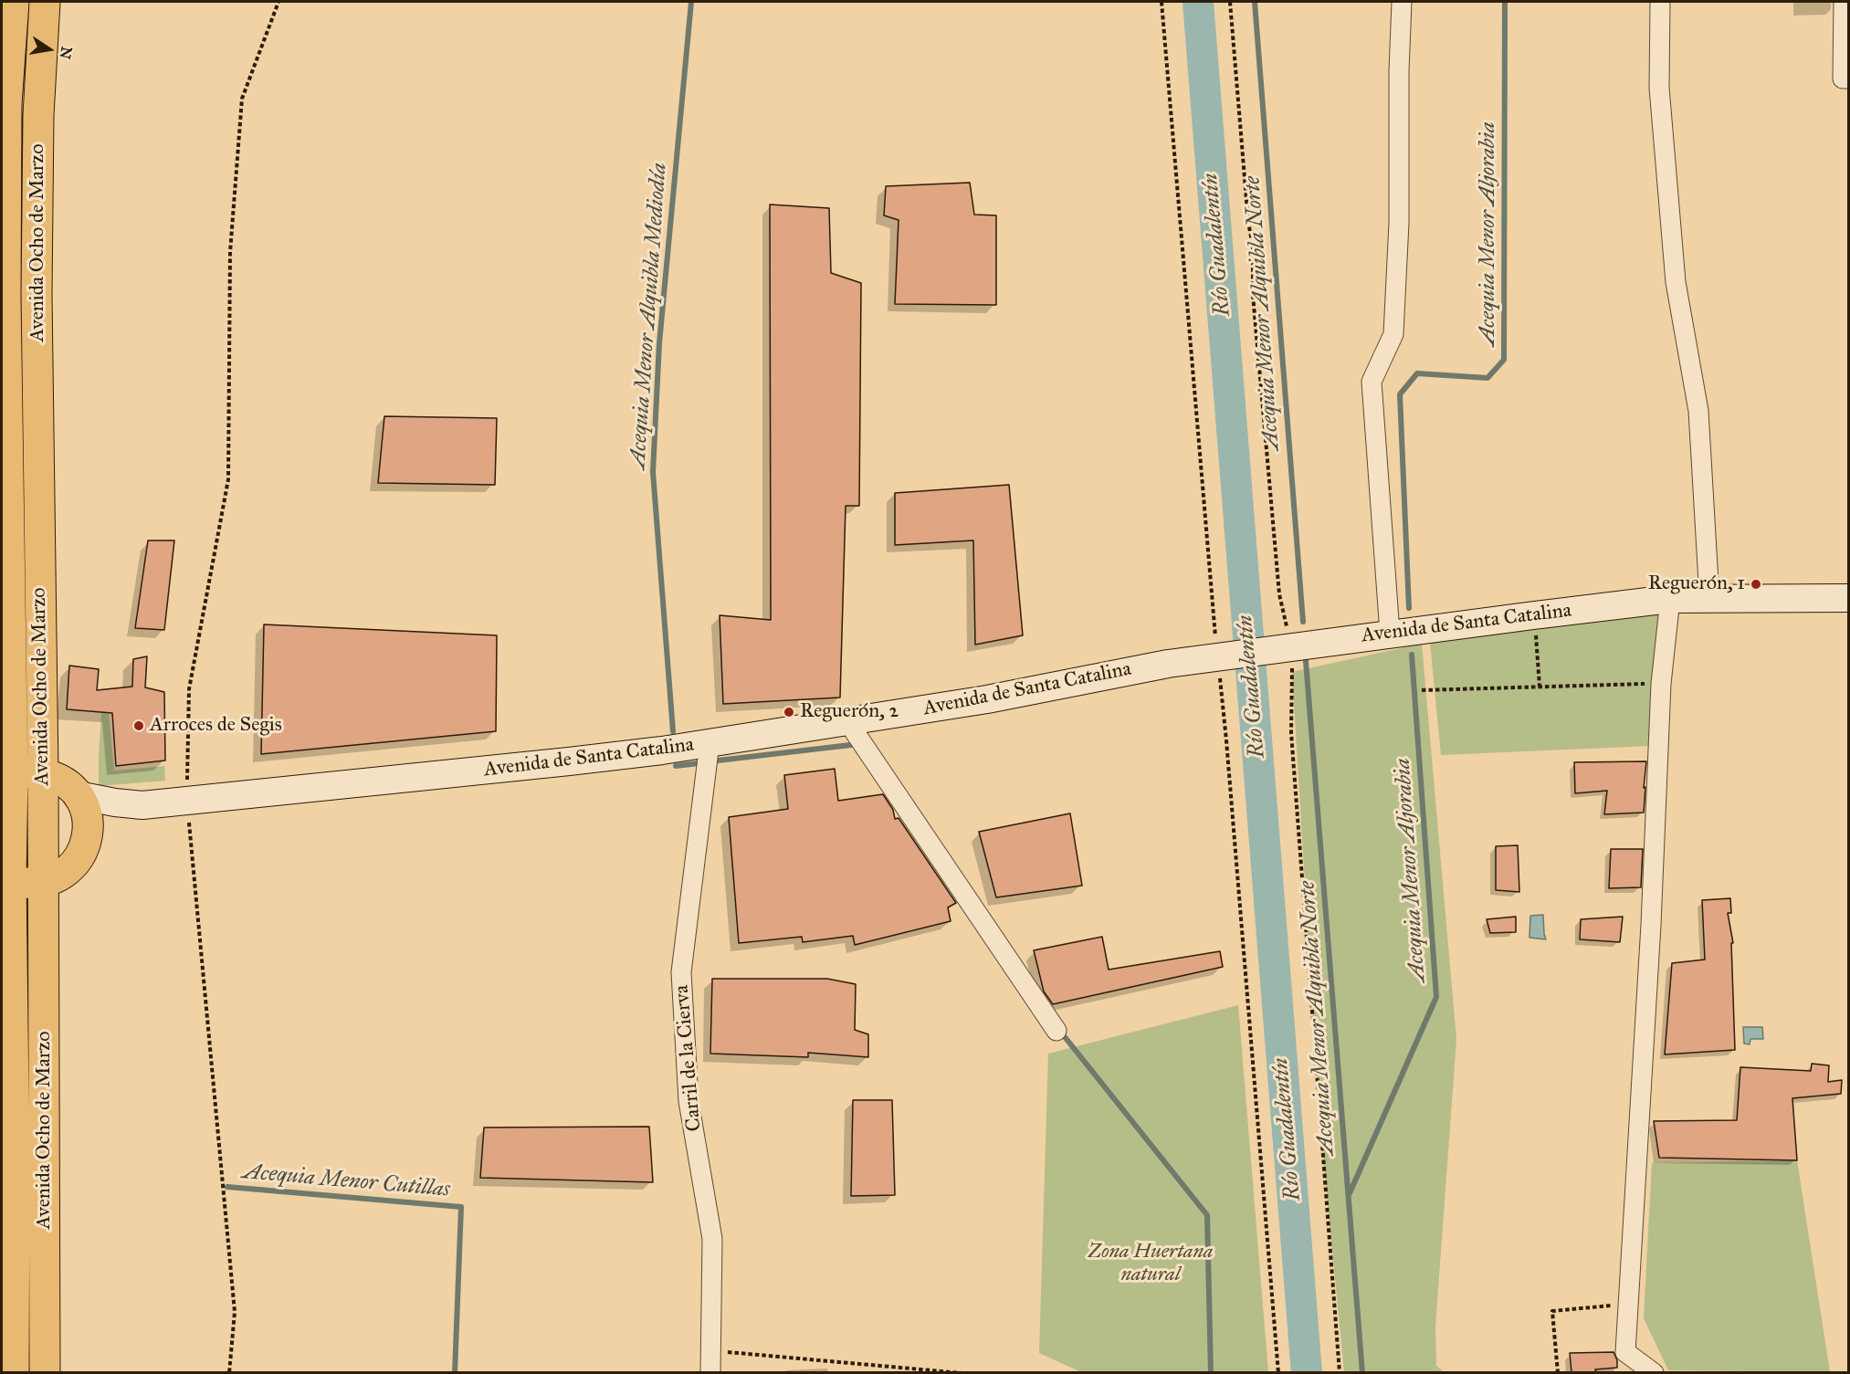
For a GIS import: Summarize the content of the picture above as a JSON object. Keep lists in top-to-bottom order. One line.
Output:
{"streets":{"main road":["Avenida Ocho de Marzo","Avenida de Santa Catalina"],"street":["Carril de la Cierva"]},"crossings":[["Avenida de Santa Catalina","Carril de la Cierva"]],"water":["Acequia Menor Aljorabia","Río Guadalentín","Acequia Menor Alquibla Norte","Acequia Menor Alquibla Mediodía","Acequia Menor Cutillas"],"parks":["Zona Huertana natural"],"places":["Reguerón, 1","Reguerón, 2","Arroces de Segis"],"north":"right"}
